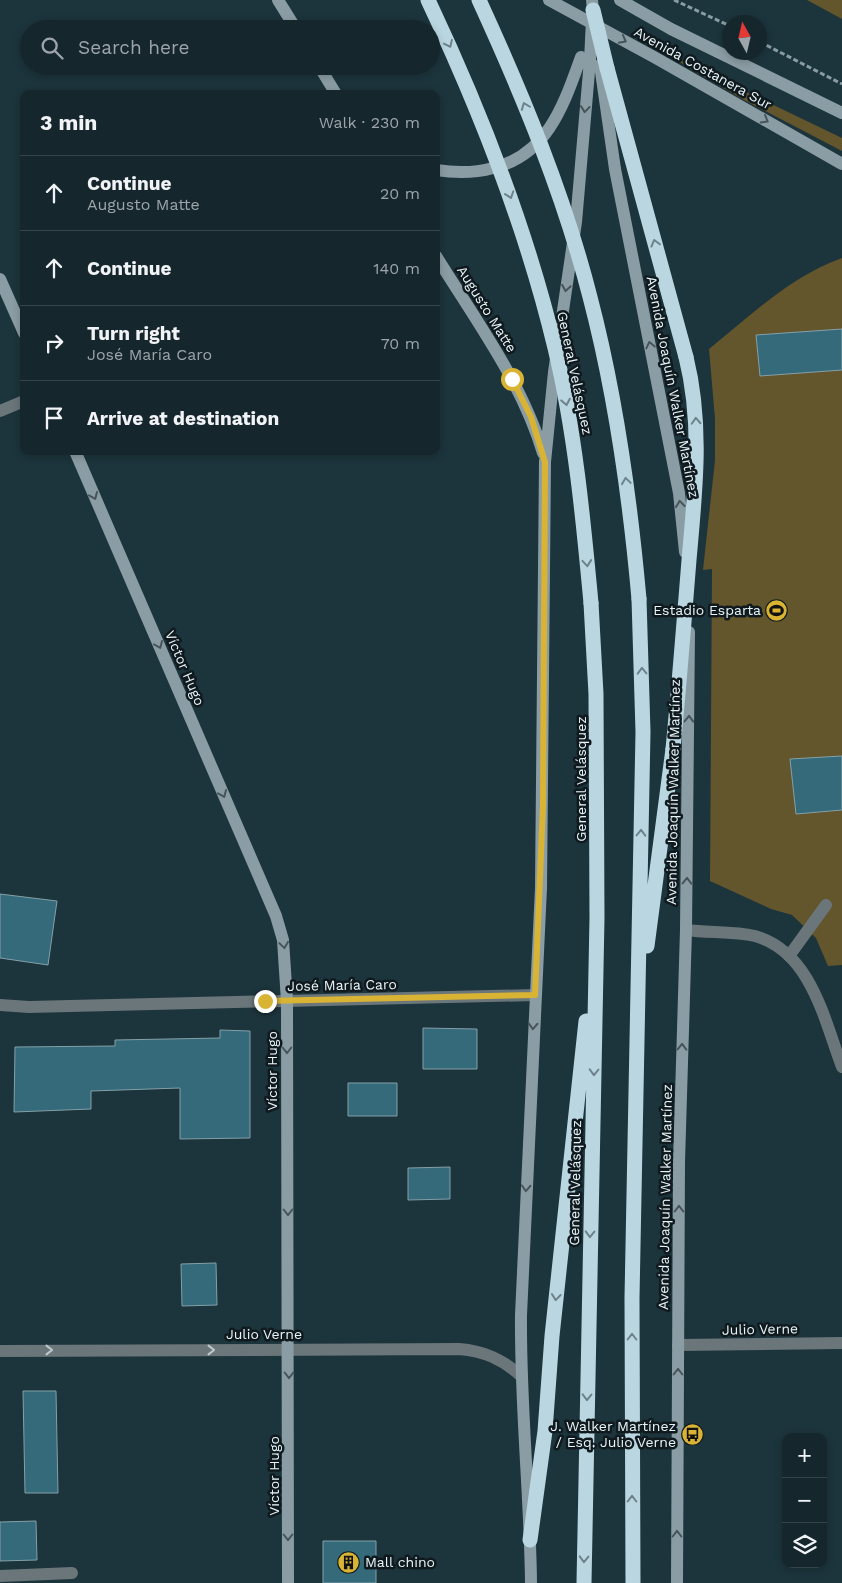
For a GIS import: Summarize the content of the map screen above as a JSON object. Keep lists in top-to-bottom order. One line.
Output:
{"streets":{"highway":["General Velásquez"],"main road":["Avenida Costanera Sur","Augusto Matte","Avenida Joaquín Walker Martínez","Víctor Hugo"],"street":["José María Caro","Julio Verne"]},"crossings":[["Avenida Joaquín Walker Martínez","Julio Verne"],["Víctor Hugo","José María Caro"],["Víctor Hugo","Julio Verne"]],"one_way":["Avenida Joaquín Walker Martínez","Víctor Hugo","Julio Verne"],"places":{"sports":["Estadio Esparta"],"bus stop":["J. Walker Martínez / Esq. Julio Verne"],"building":["Mall chino"]},"north":"top","page":{"search":"Search here","heading":["3 min","Walk · 230 m"],"list":[["Continue","Augusto Matte","20 m"],["Continue","140 m"],["Turn right","José María Caro","70 m"],"Arrive at destination"],"map_buttons":["+","−"]}}
